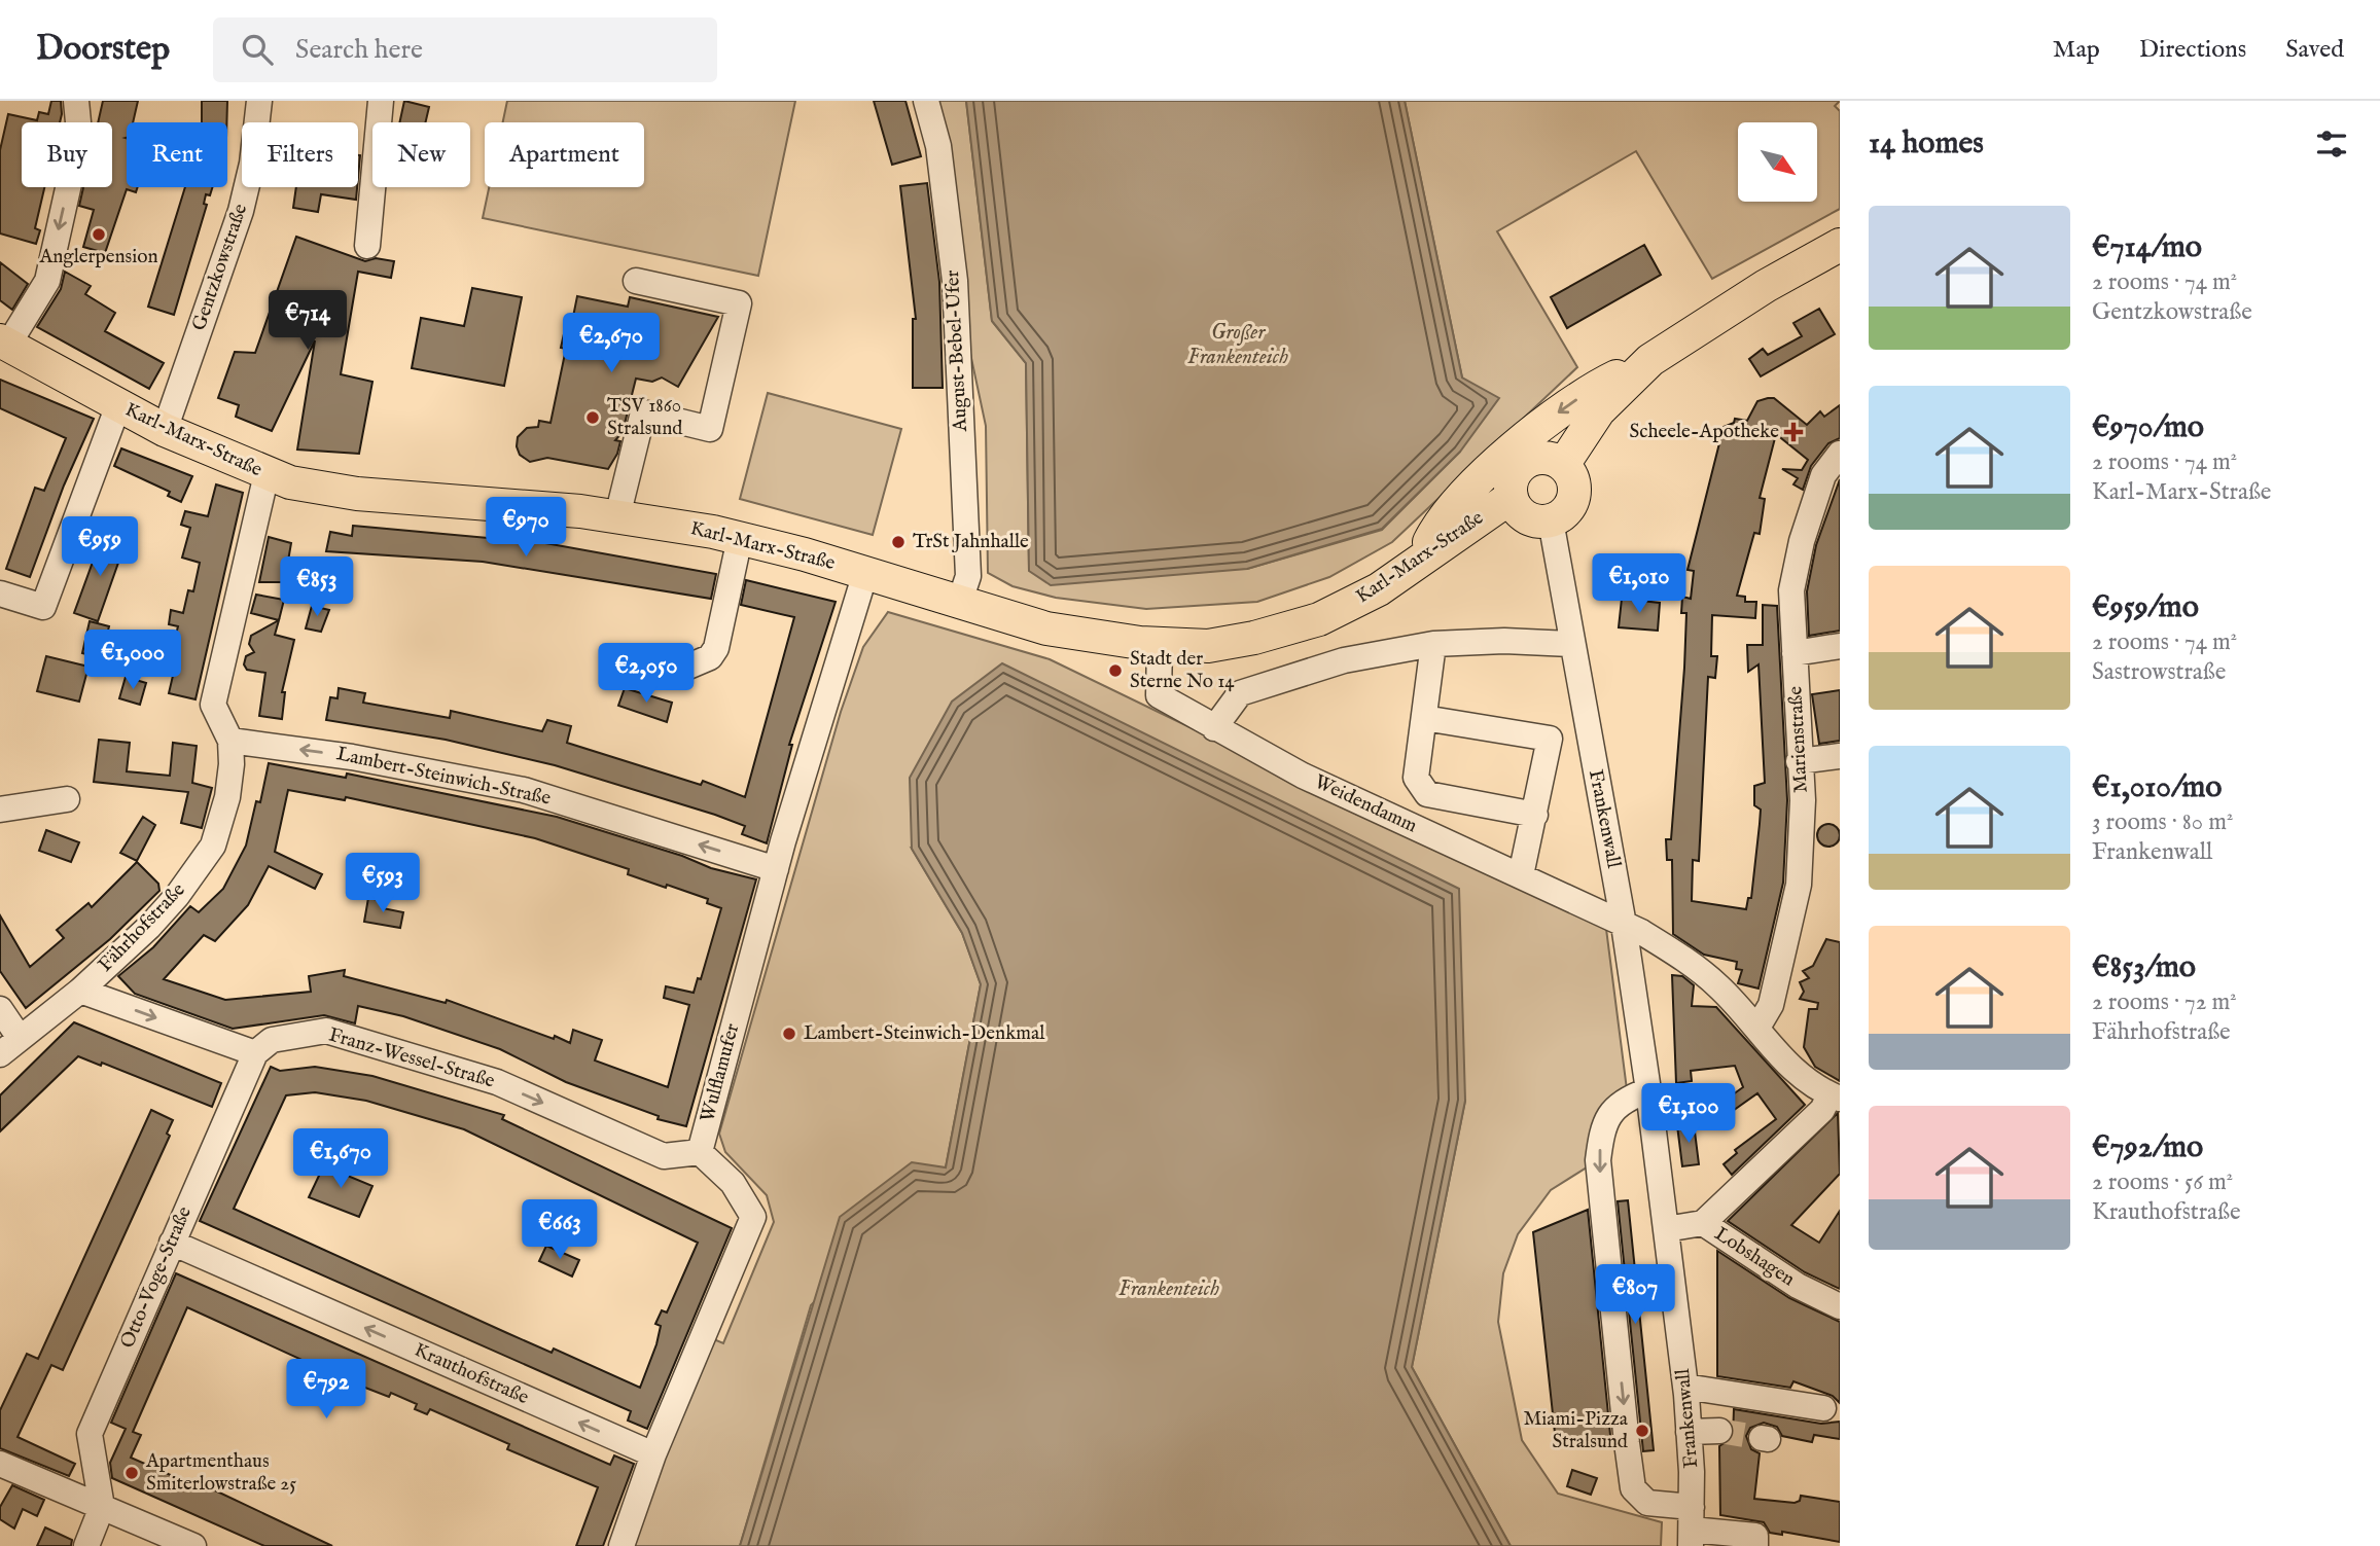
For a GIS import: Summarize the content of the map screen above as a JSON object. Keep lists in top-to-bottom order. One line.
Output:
{"streets":{"main road":["Karl-Marx-Straße"],"street":["Gentzkowstraße","August-Bebel-Ufer","Marienstraße","Lambert-Steinwich-Straße","Weidendamm","Frankenwall","Fährhofstraße","Franz-Wessel-Straße","Wulflamufer","Lobshagen","Otto-Voge-Straße","Krauthofstraße"]},"crossings":[["Gentzkowstraße","Karl-Marx-Straße"],["August-Bebel-Ufer","Karl-Marx-Straße"],["Karl-Marx-Straße","Weidendamm"],["Karl-Marx-Straße","Frankenwall"],["Karl-Marx-Straße","Fährhofstraße"],["Karl-Marx-Straße","Wulflamufer"],["Marienstraße","Weidendamm"],["Lambert-Steinwich-Straße","Fährhofstraße"],["Lambert-Steinwich-Straße","Wulflamufer"],["Weidendamm","Frankenwall"],["Frankenwall","Lobshagen"],["Franz-Wessel-Straße","Wulflamufer"],["Franz-Wessel-Straße","Otto-Voge-Straße"],["Otto-Voge-Straße","Krauthofstraße"]],"one_way":["Lambert-Steinwich-Straße","Franz-Wessel-Straße","Krauthofstraße"],"water":["Großer Frankenteich","Frankenteich"],"places":{"other":["Anglerpension","TSV 1860 Stralsund","TrSt Jahnhalle","Stadt der Sterne No 14","Lambert-Steinwich-Denkmal","Miami-Pizza Stralsund","Apartmenthaus Smiterlowstraße 25"],"health":["Scheele-Apotheke"]},"north":"bottom right","page":{"header":"Doorstep","search":"Search here","nav":["Map","Directions","Saved"],"heading":"14 homes","chip":["Buy","Rent","Filters","New","Apartment"],"list":[{"name":"€714/mo","note":"2 rooms · 74 m² · Gentzkowstraße"},{"name":"€970/mo","note":"2 rooms · 74 m² · Karl-Marx-Straße"},{"name":"€959/mo","note":"2 rooms · 74 m² · Sastrowstraße"},{"name":"€1,010/mo","note":"3 rooms · 80 m² · Frankenwall"},{"name":"€853/mo","note":"2 rooms · 72 m² · Fährhofstraße"},{"name":"€792/mo","note":"2 rooms · 56 m² · Krauthofstraße"}],"price":["€714","€2,670","€970","€959","€1,010","€853","€1,000","€2,050","€593","€1,100","€1,670","€663","€807","€792"]}}
